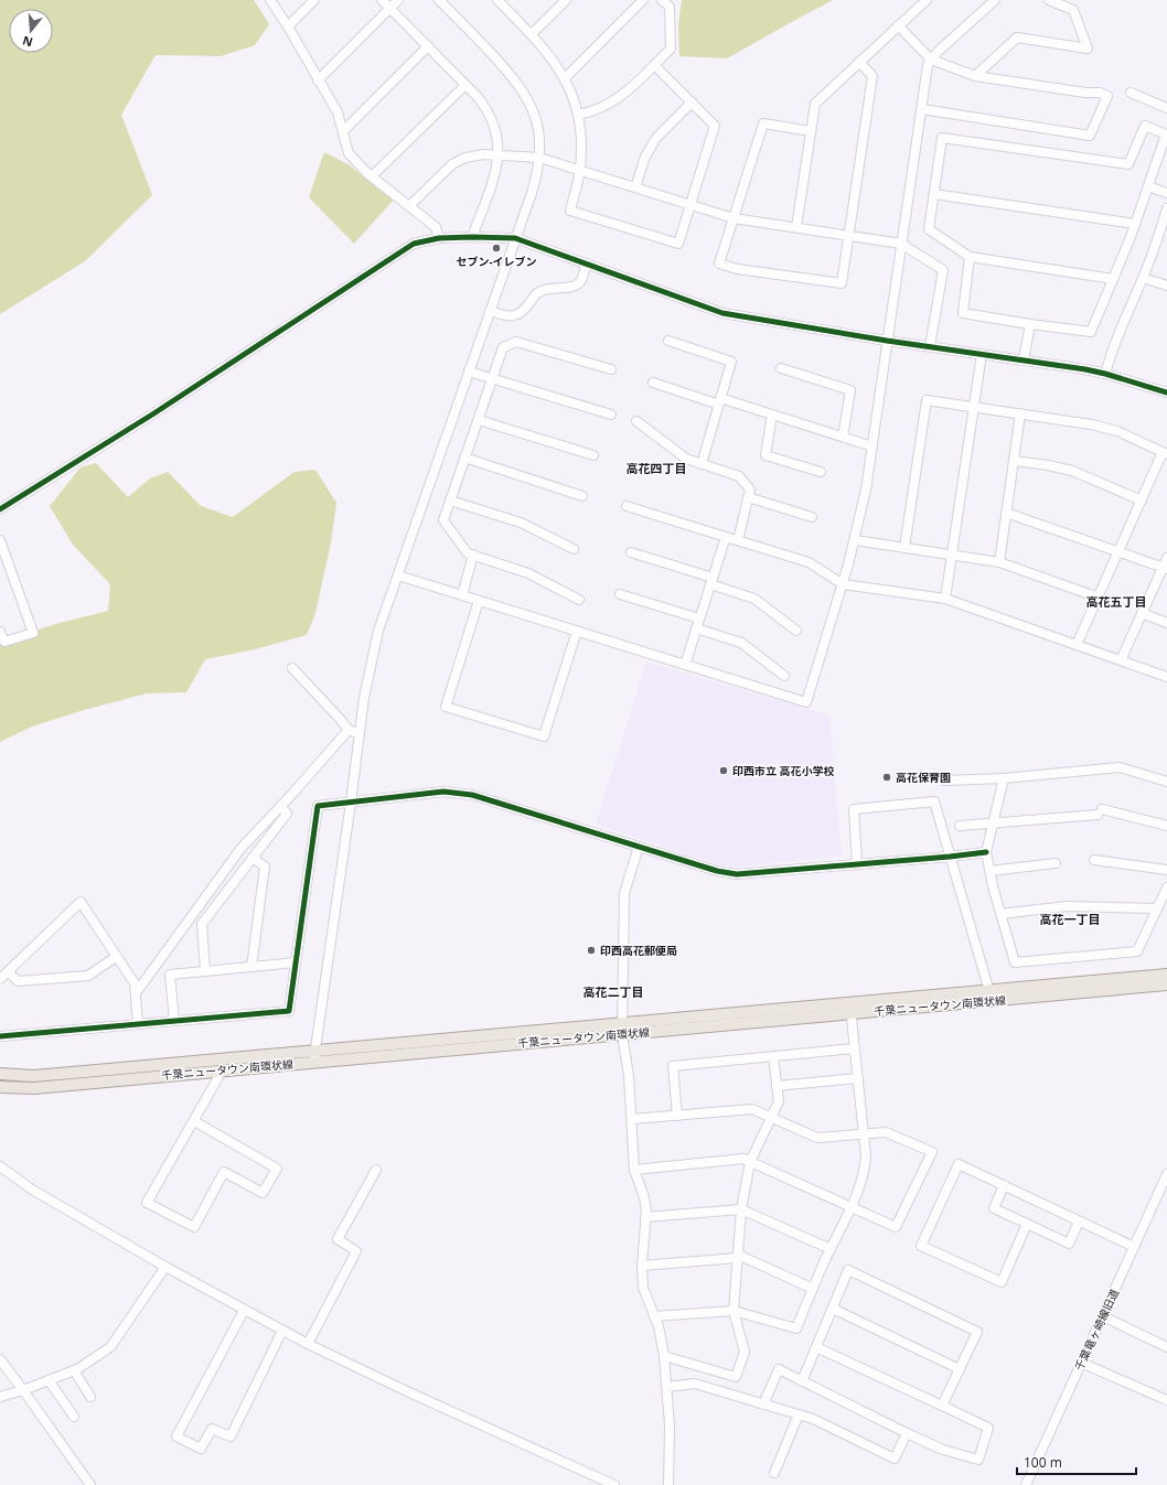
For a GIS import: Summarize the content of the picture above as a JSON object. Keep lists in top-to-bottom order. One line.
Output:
{"streets":{"main road":["千葉ニュータウン南環状線"],"street":["千葉竜ヶ崎線旧道"]},"districts":["高花四丁目","高花五丁目","高花一丁目","高花二丁目"],"places":["セブン-イレブン","印西市立 高花小学校","高花保育園","印西高花郵便局"],"scale_bar":"100 m","north":"bottom"}
